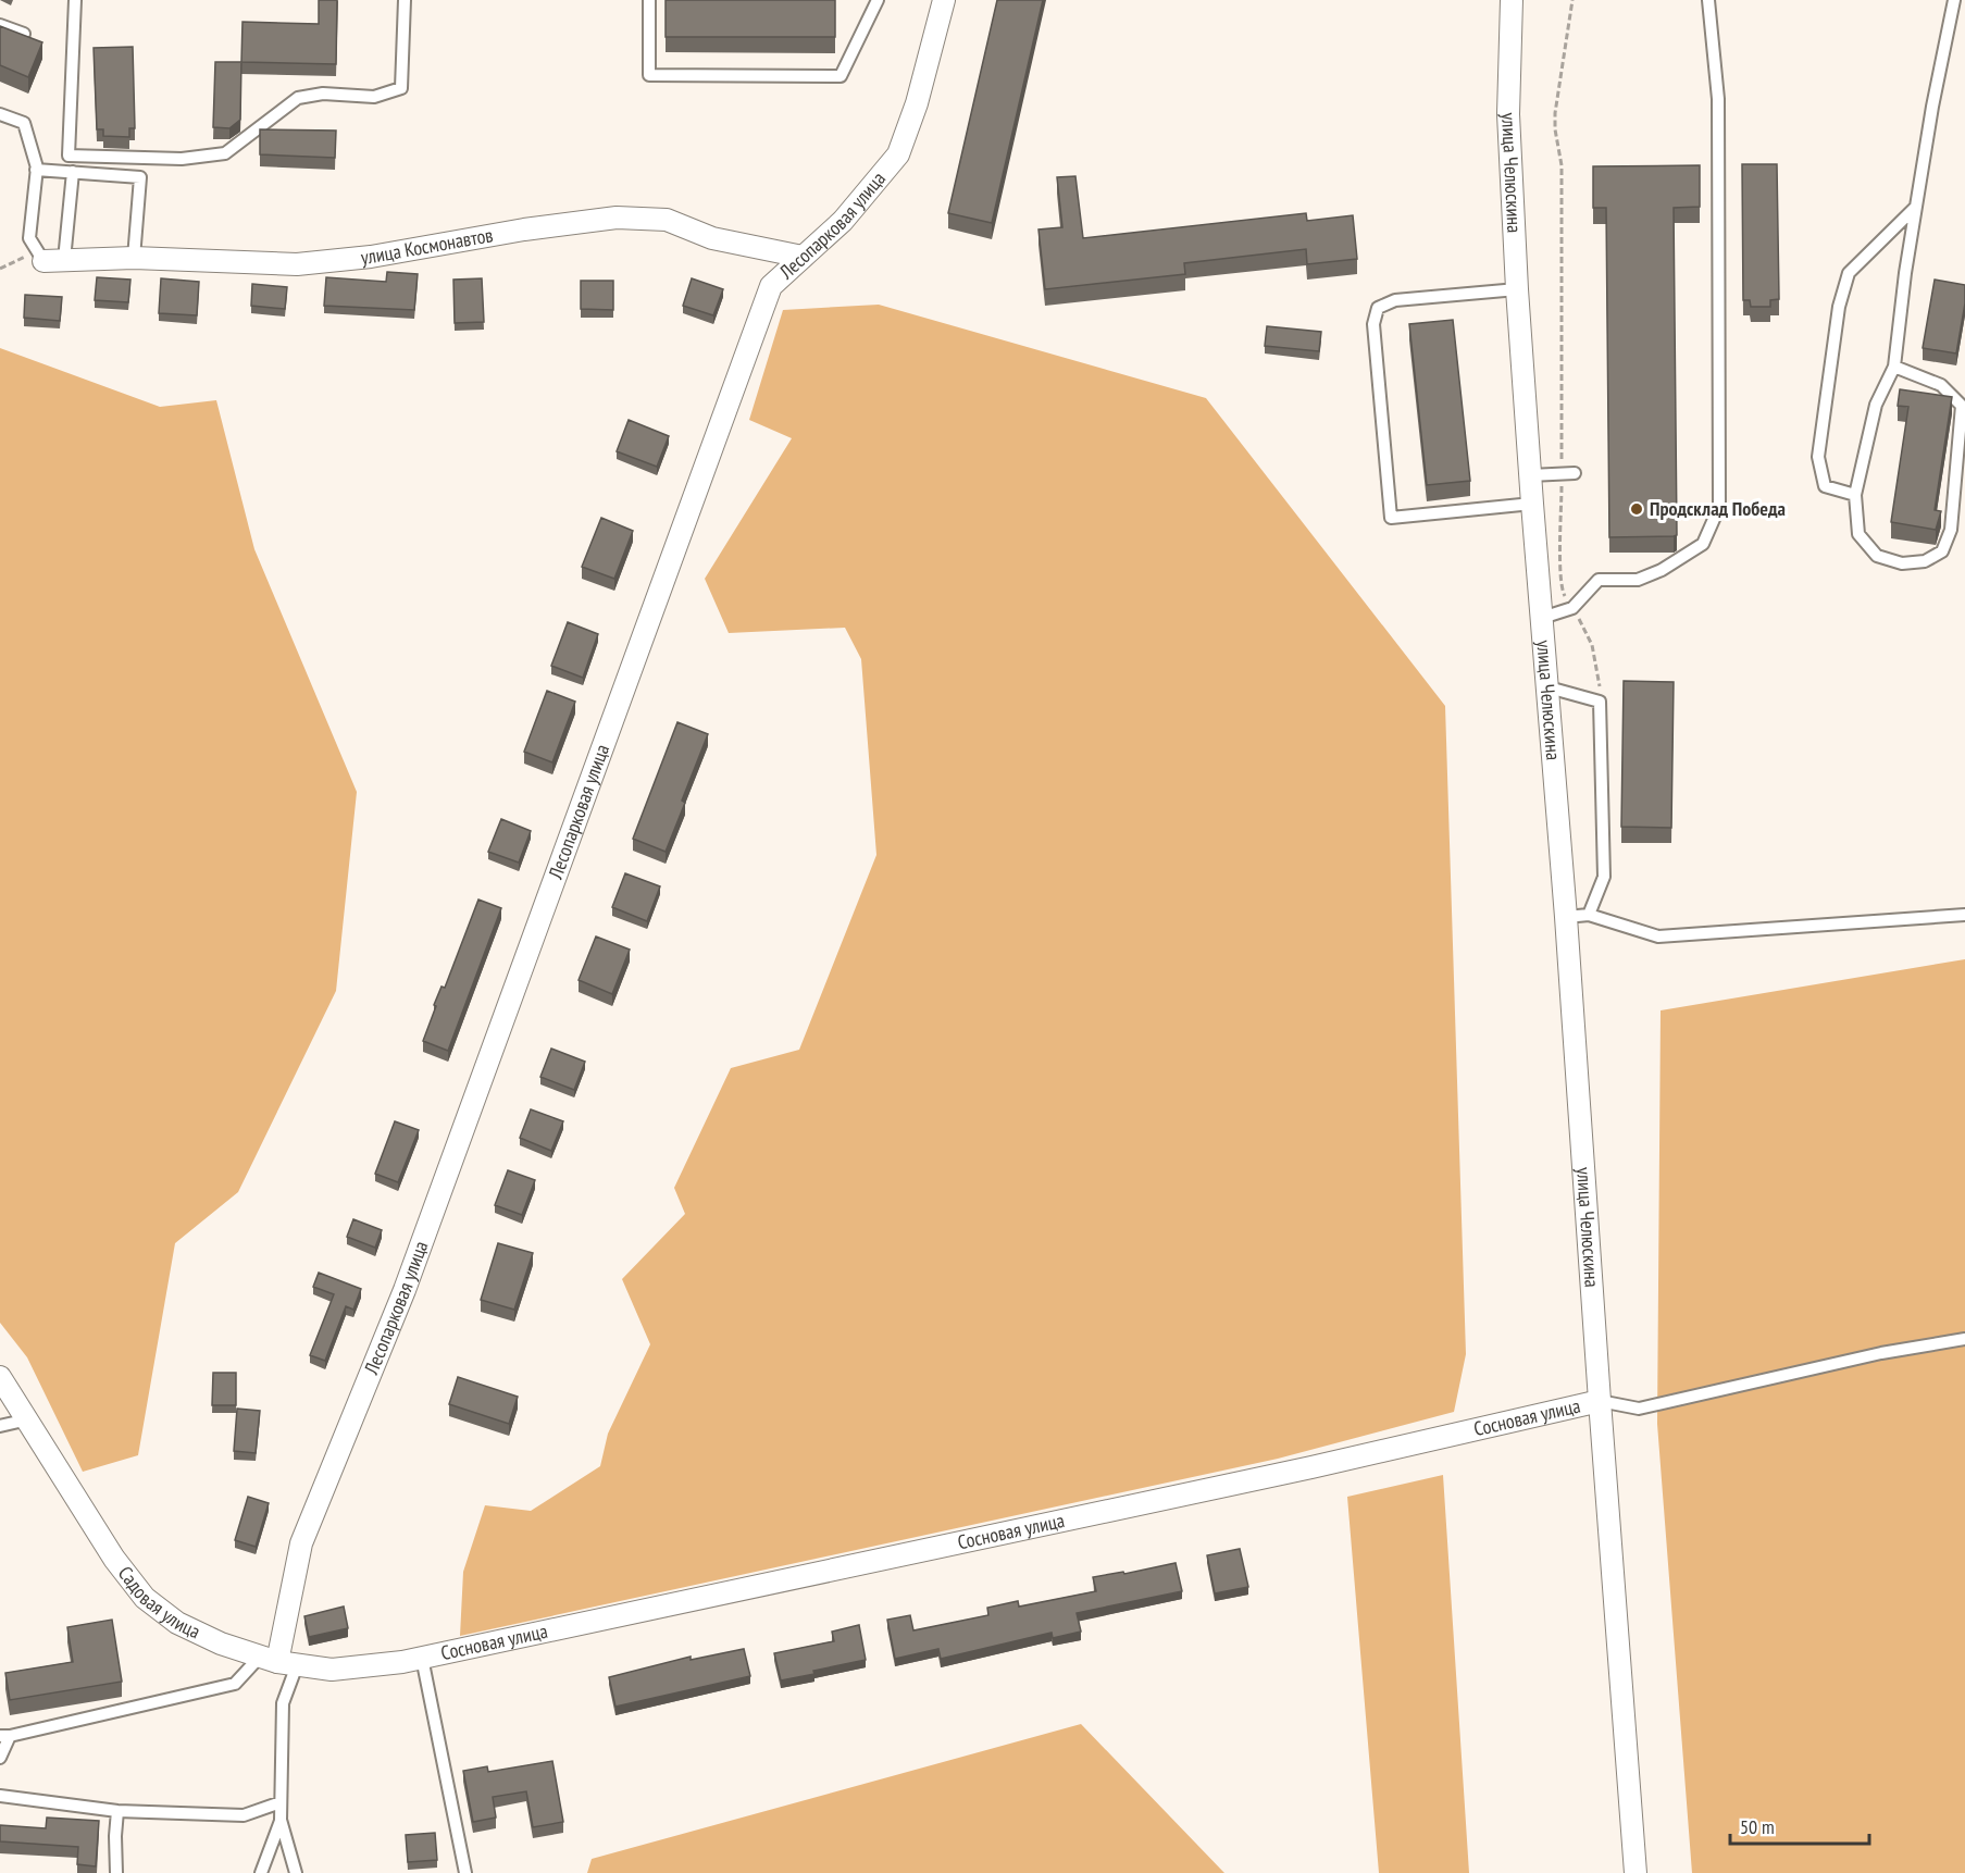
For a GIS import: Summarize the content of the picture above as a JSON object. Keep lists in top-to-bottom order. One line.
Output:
{"streets":{"street":["улица Челюскина","Лесопарковая улица","улица Космонавтов","Сосновая улица","Садовая улица"]},"crossings":[["улица Челюскина","Сосновая улица"],["Лесопарковая улица","улица Космонавтов"],["Лесопарковая улица","Садовая улица"],["Сосновая улица","Садовая улица"]],"places":["Продсклад Победа"],"scale_bar":"50 m"}
